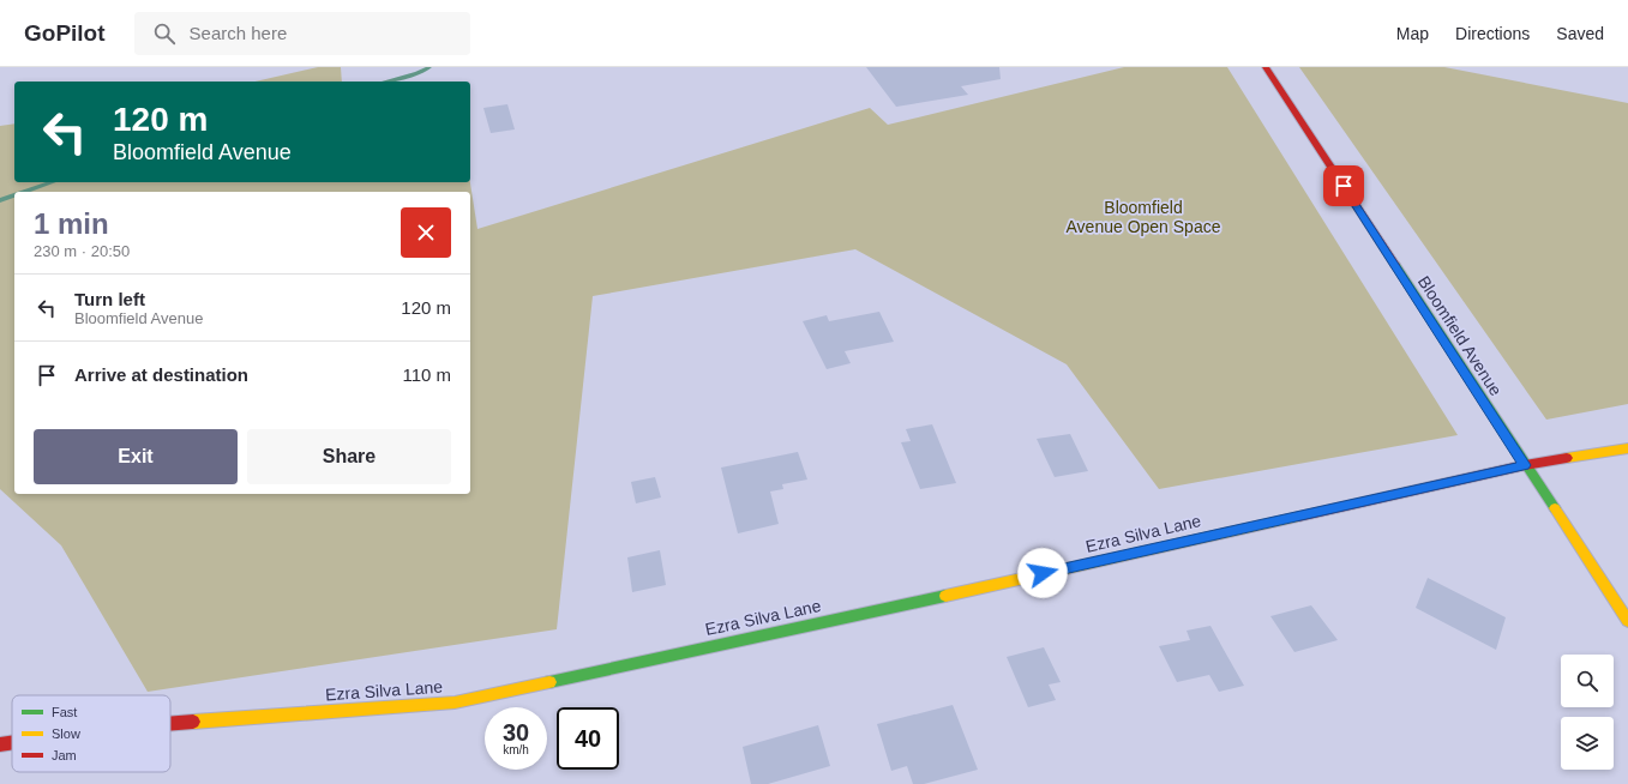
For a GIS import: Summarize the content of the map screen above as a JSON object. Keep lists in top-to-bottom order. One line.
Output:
{"streets":{"street":["Bloomfield Avenue","Ezra Silva Lane"]},"crossings":[["Bloomfield Avenue","Ezra Silva Lane"]],"parks":["Bloomfield Avenue Open Space"],"legend":["Fast","Slow","Jam"],"page":{"header":"GoPilot","search":"Search here","nav":["Map","Directions","Saved"],"turn":["120 m","Bloomfield Avenue"],"heading":["1 min","230 m · 20:50"],"list":[{"name":"Turn left","note":"Bloomfield Avenue","value":"120 m"},{"name":"Arrive at destination","value":"110 m"}],"buttons":["Exit","Share"],"speed":"30 km/h","limit":"40"}}
